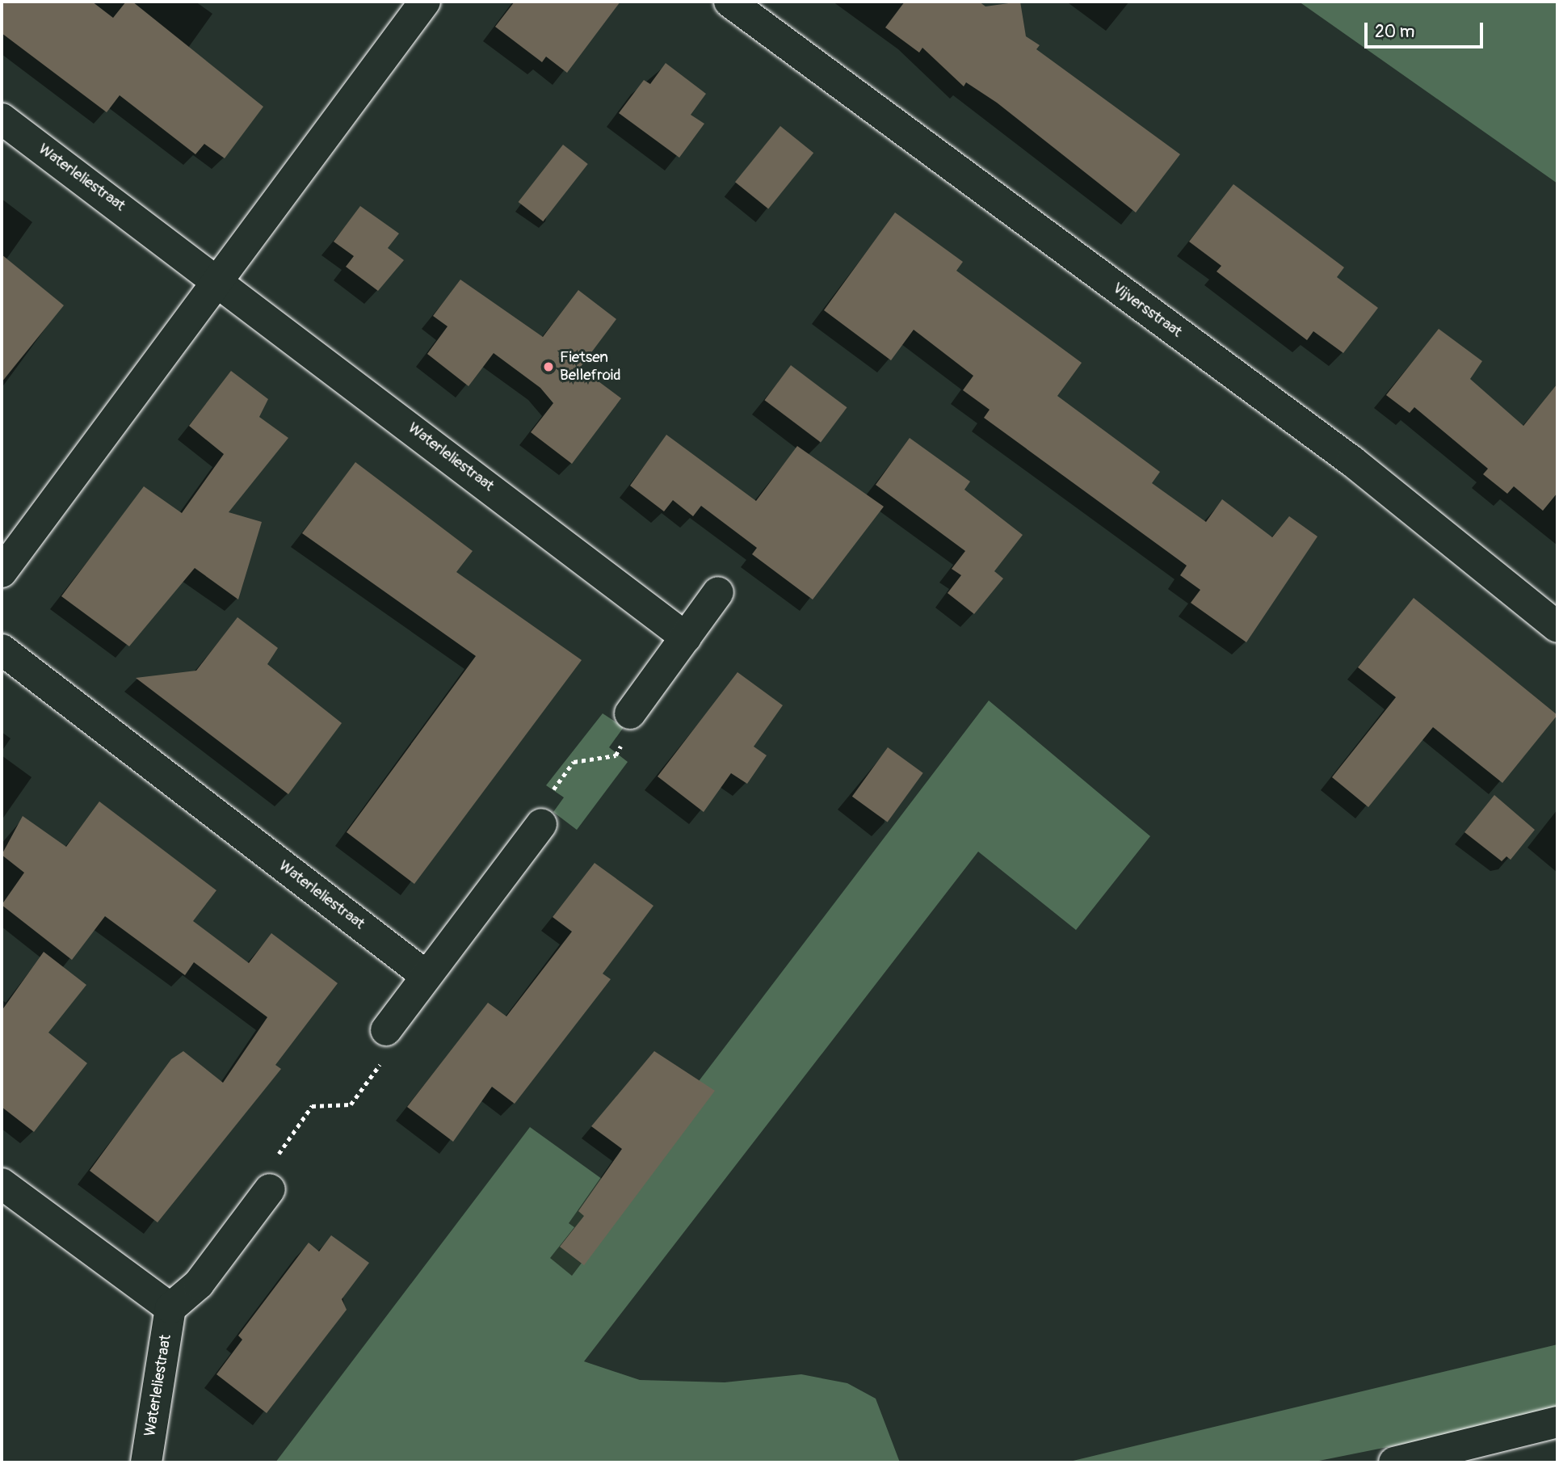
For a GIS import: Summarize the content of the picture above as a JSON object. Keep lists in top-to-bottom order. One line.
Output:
{"streets":{"street":["Waterleliestraat","Vijversstraat"]},"places":["Fietsen Bellefroid"],"scale_bar":"20 m"}
